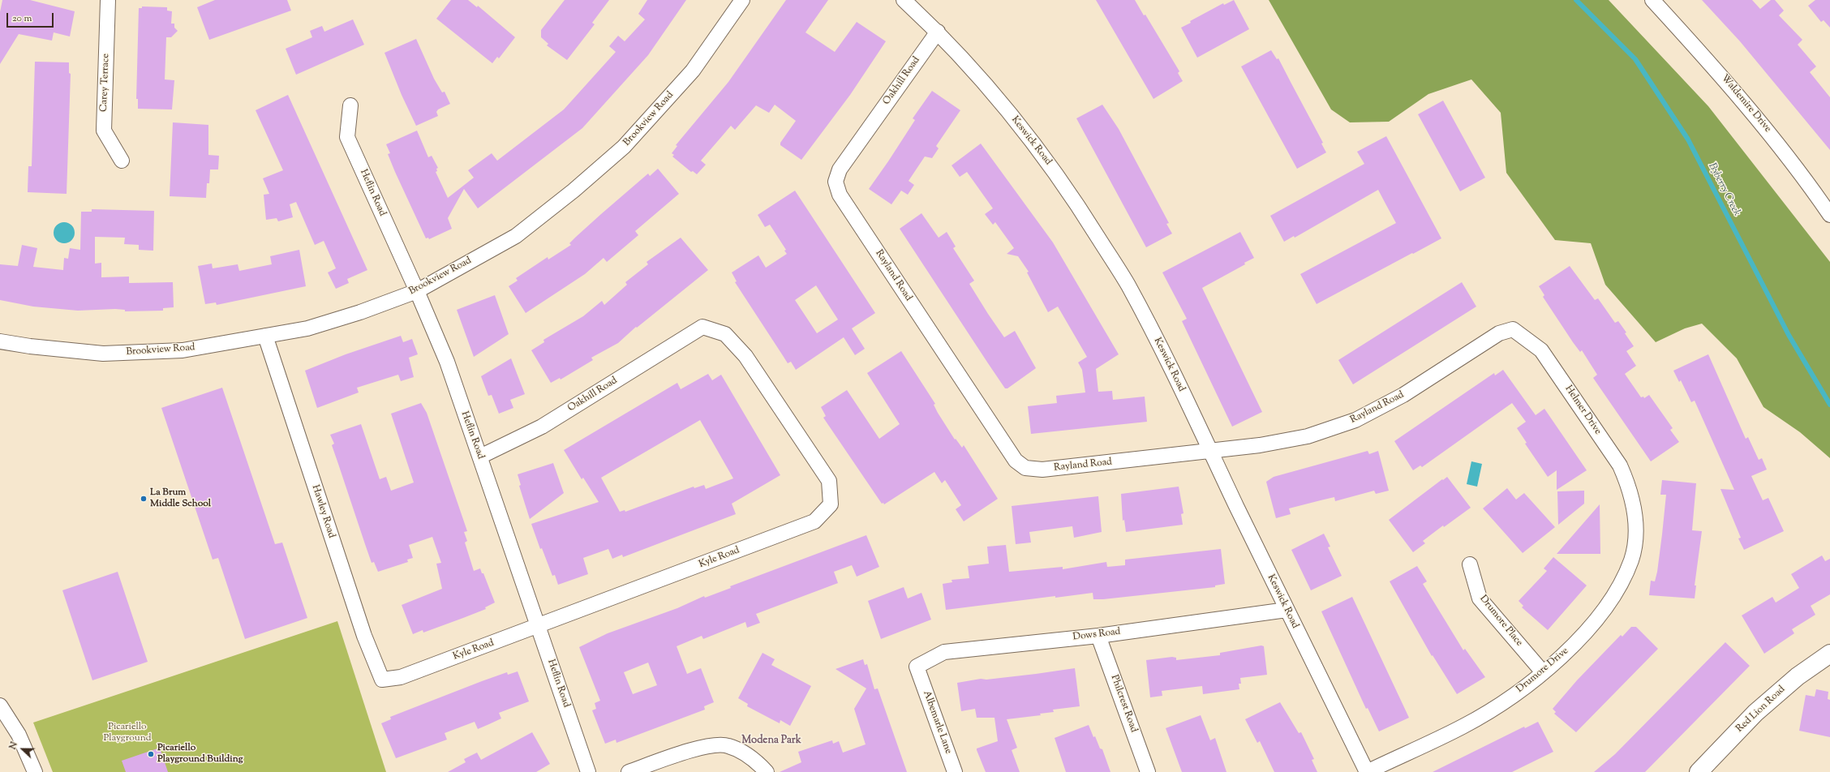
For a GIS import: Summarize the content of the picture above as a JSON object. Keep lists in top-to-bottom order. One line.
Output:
{"streets":{"street":["Oakhill Road","Carey Terrace","Waldemire Drive","Brookview Road","Keswick Road","Heflin Road","Rayland Road","Helmer Drive","Hawley Road","Kyle Road","Drumore Place","Dows Road","Drumore Drive","Philcrest Road","Red Lion Road","Albemarle Lane"]},"crossings":[["Oakhill Road","Keswick Road"],["Oakhill Road","Heflin Road"],["Oakhill Road","Rayland Road"],["Oakhill Road","Kyle Road"],["Brookview Road","Heflin Road"],["Brookview Road","Hawley Road"],["Keswick Road","Rayland Road"],["Keswick Road","Dows Road"],["Keswick Road","Drumore Drive"],["Heflin Road","Kyle Road"],["Rayland Road","Helmer Drive"],["Helmer Drive","Drumore Drive"],["Hawley Road","Kyle Road"],["Drumore Place","Drumore Drive"],["Dows Road","Philcrest Road"],["Dows Road","Albemarle Lane"]],"districts":["Modena Park"],"water":["Byberry Creek"],"parks":["Picariello Playground"],"places":["La Brum Middle School","Picariello Playground Building"],"scale_bar":"20 m","north":"left"}
